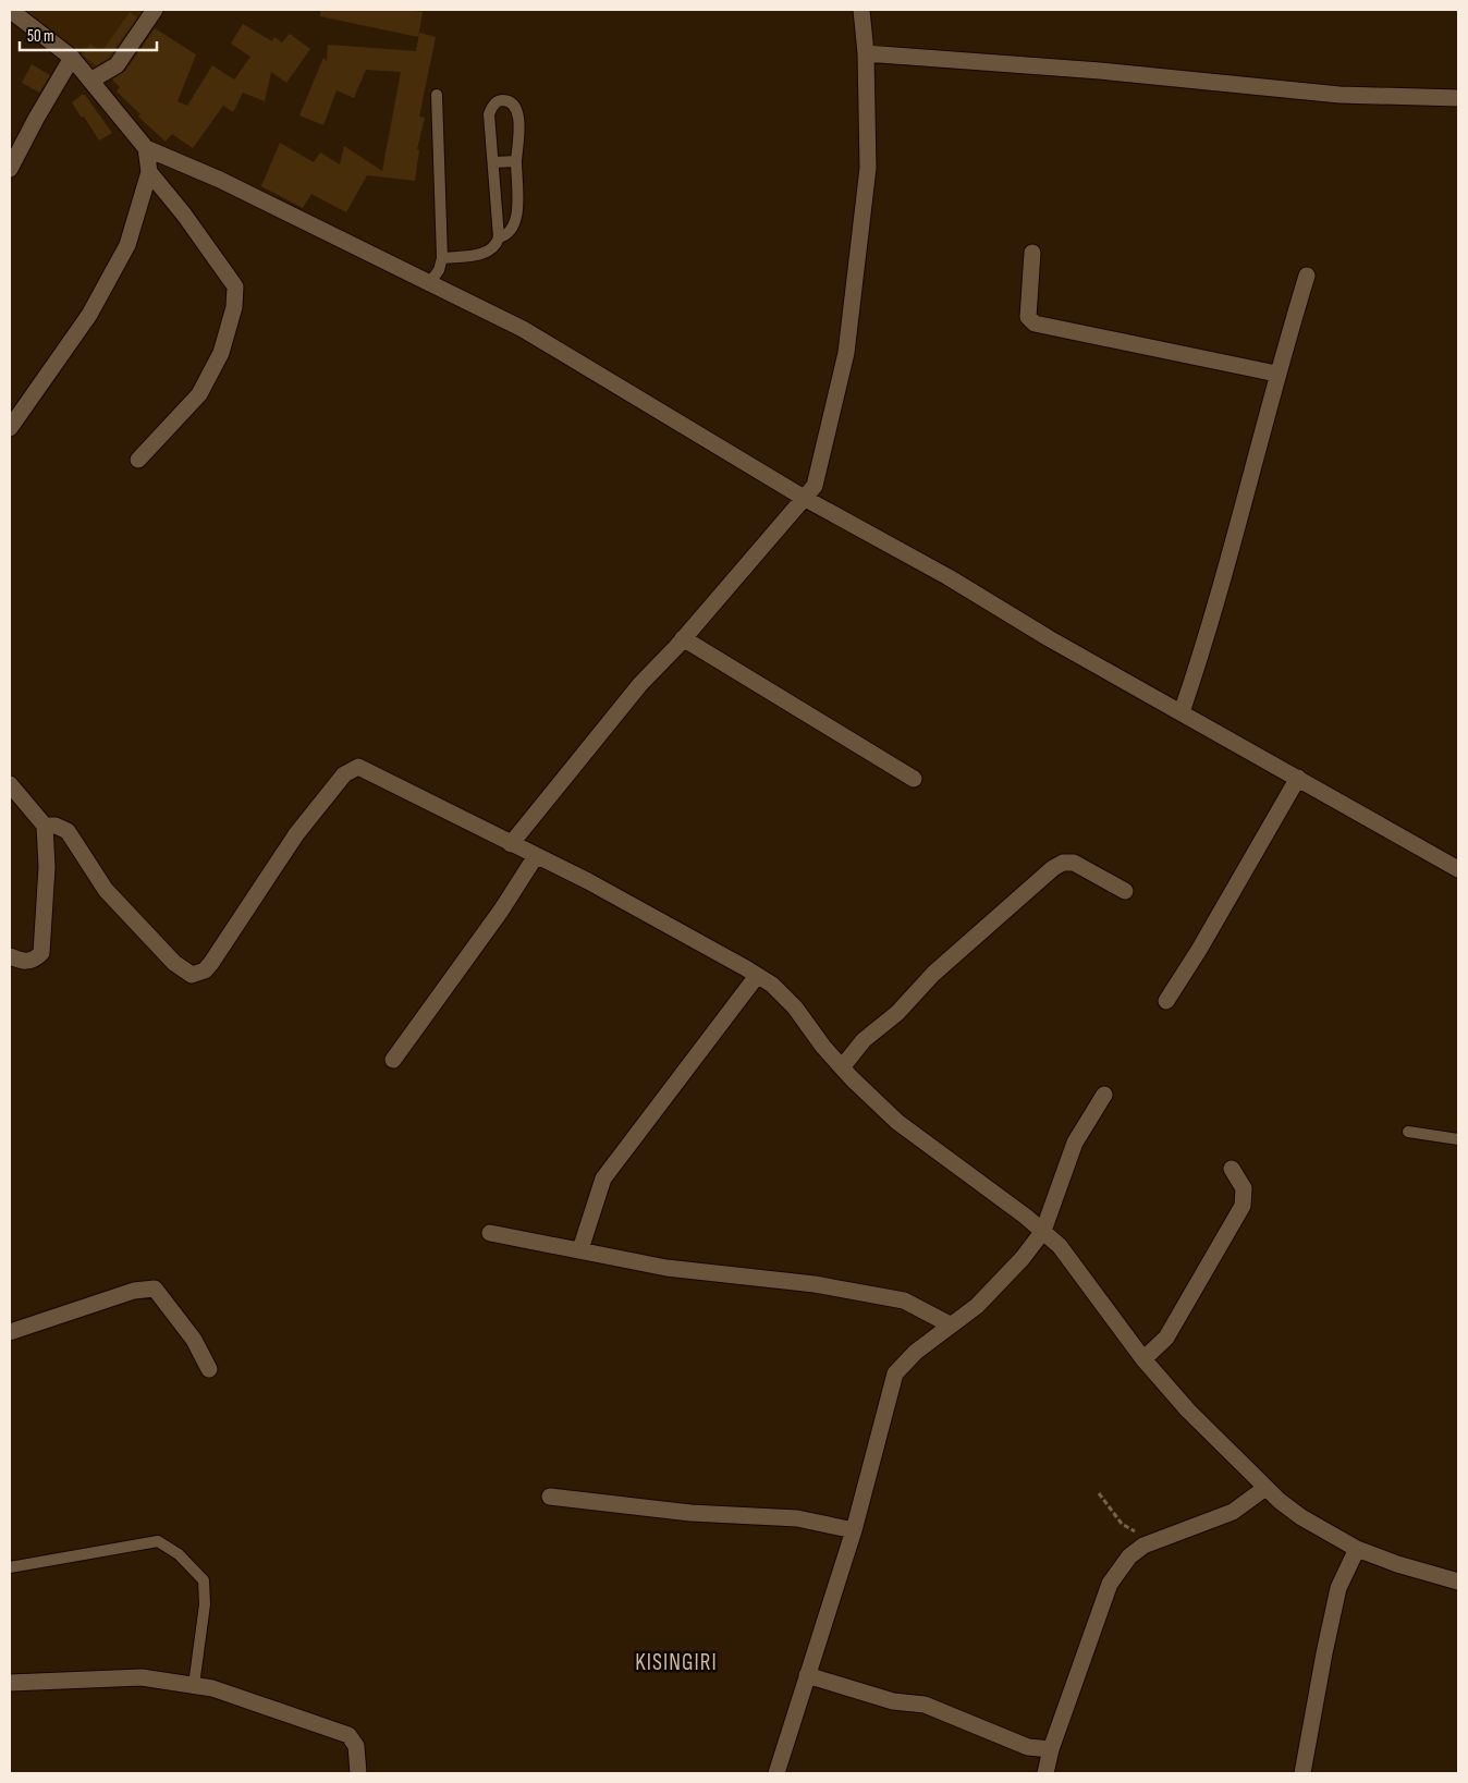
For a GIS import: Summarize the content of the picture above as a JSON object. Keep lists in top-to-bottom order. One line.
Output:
{"districts":["KISINGIRI"],"scale_bar":"50 m"}
